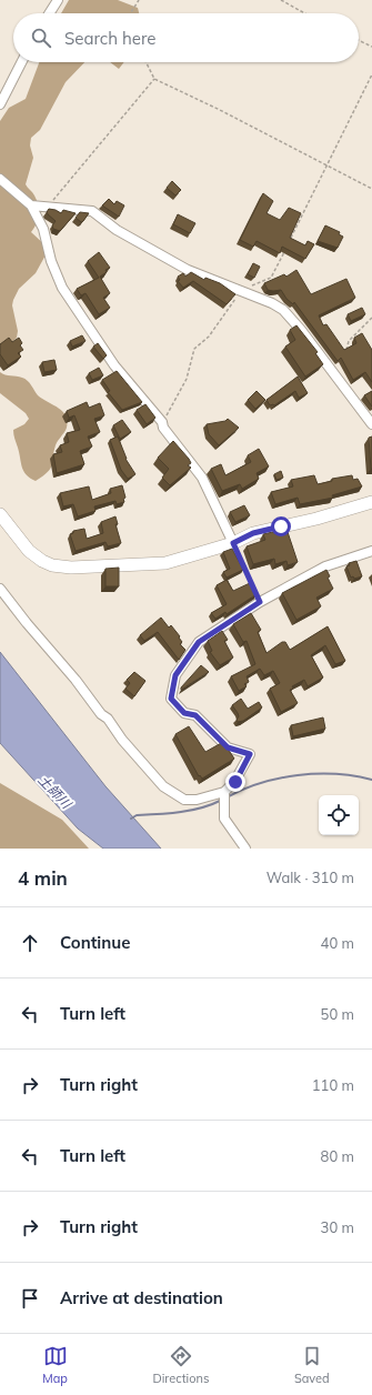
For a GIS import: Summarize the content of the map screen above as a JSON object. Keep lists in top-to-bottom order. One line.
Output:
{"water":["土師川"],"page":{"search":"Search here","heading":["4 min","Walk · 310 m"],"list":[["Continue","40 m"],["Turn left","50 m"],["Turn right","110 m"],["Turn left","80 m"],["Turn right","30 m"],"Arrive at destination"],"nav":["Map","Directions","Saved"]}}
